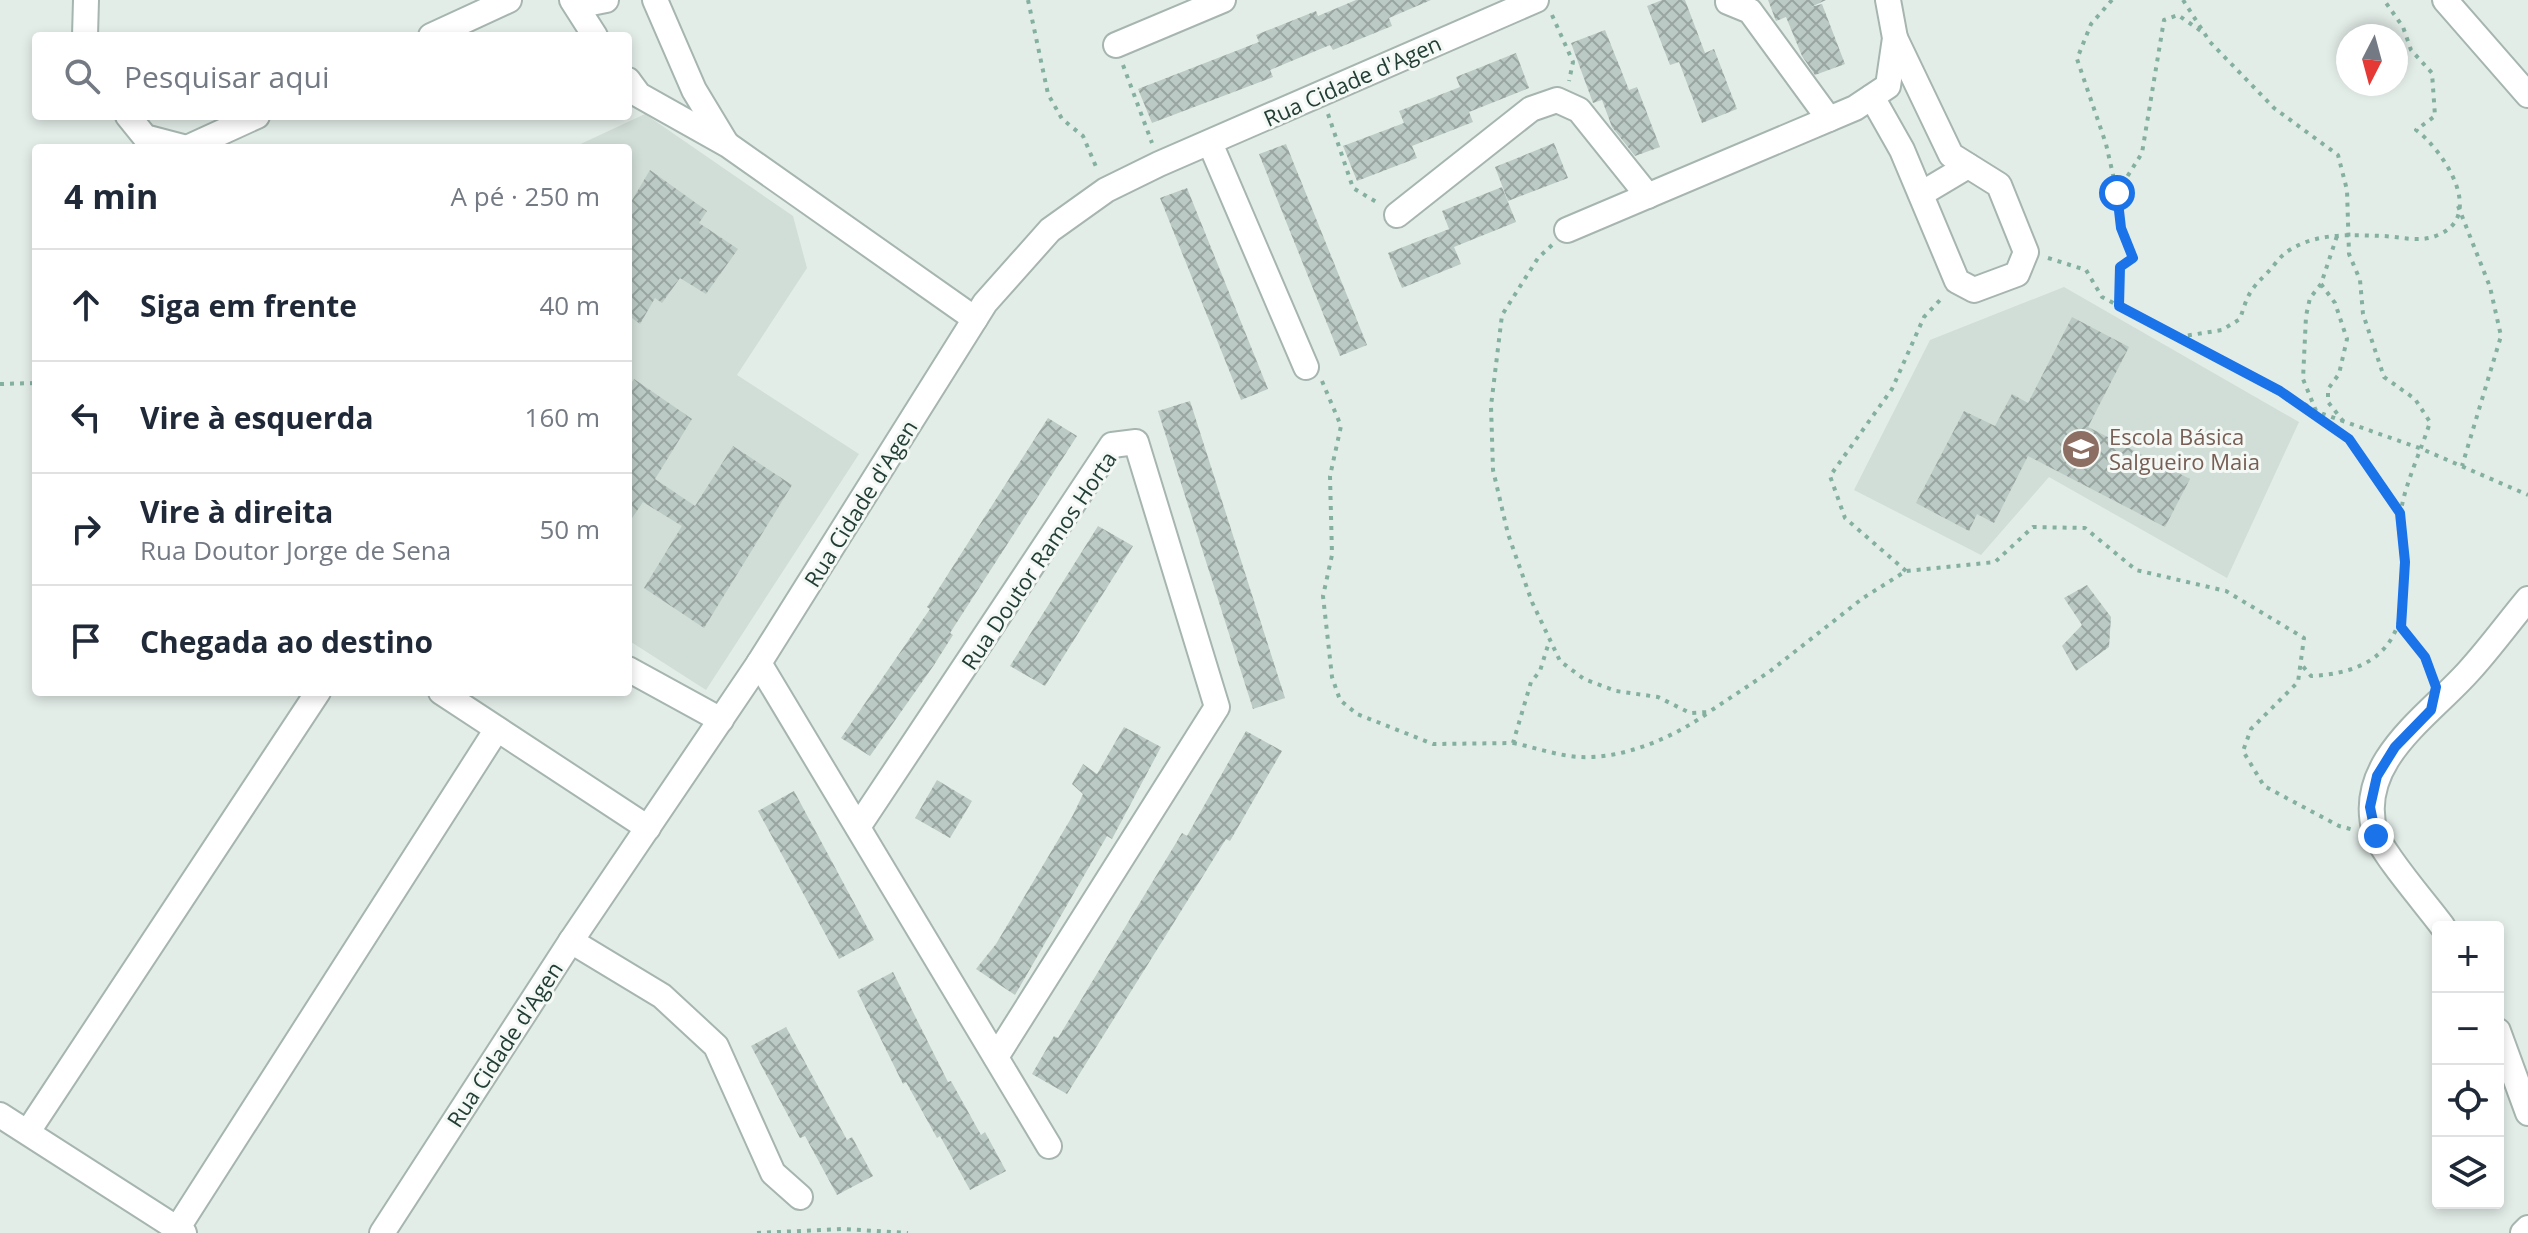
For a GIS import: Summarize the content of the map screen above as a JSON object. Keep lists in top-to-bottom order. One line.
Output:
{"streets":{"street":["Rua Cidade d'Agen","Rua Doutor Ramos Horta"]},"places":{"school or university":["Escola Básica Salgueiro Maia"]},"north":"bottom","page":{"search":"Pesquisar aqui","heading":["4 min","A pé · 250 m"],"list":[["Siga em frente","40 m"],["Vire à esquerda","160 m"],["Vire à direita","Rua Doutor Jorge de Sena","50 m"],"Chegada ao destino"],"map_buttons":["+","−"]}}
